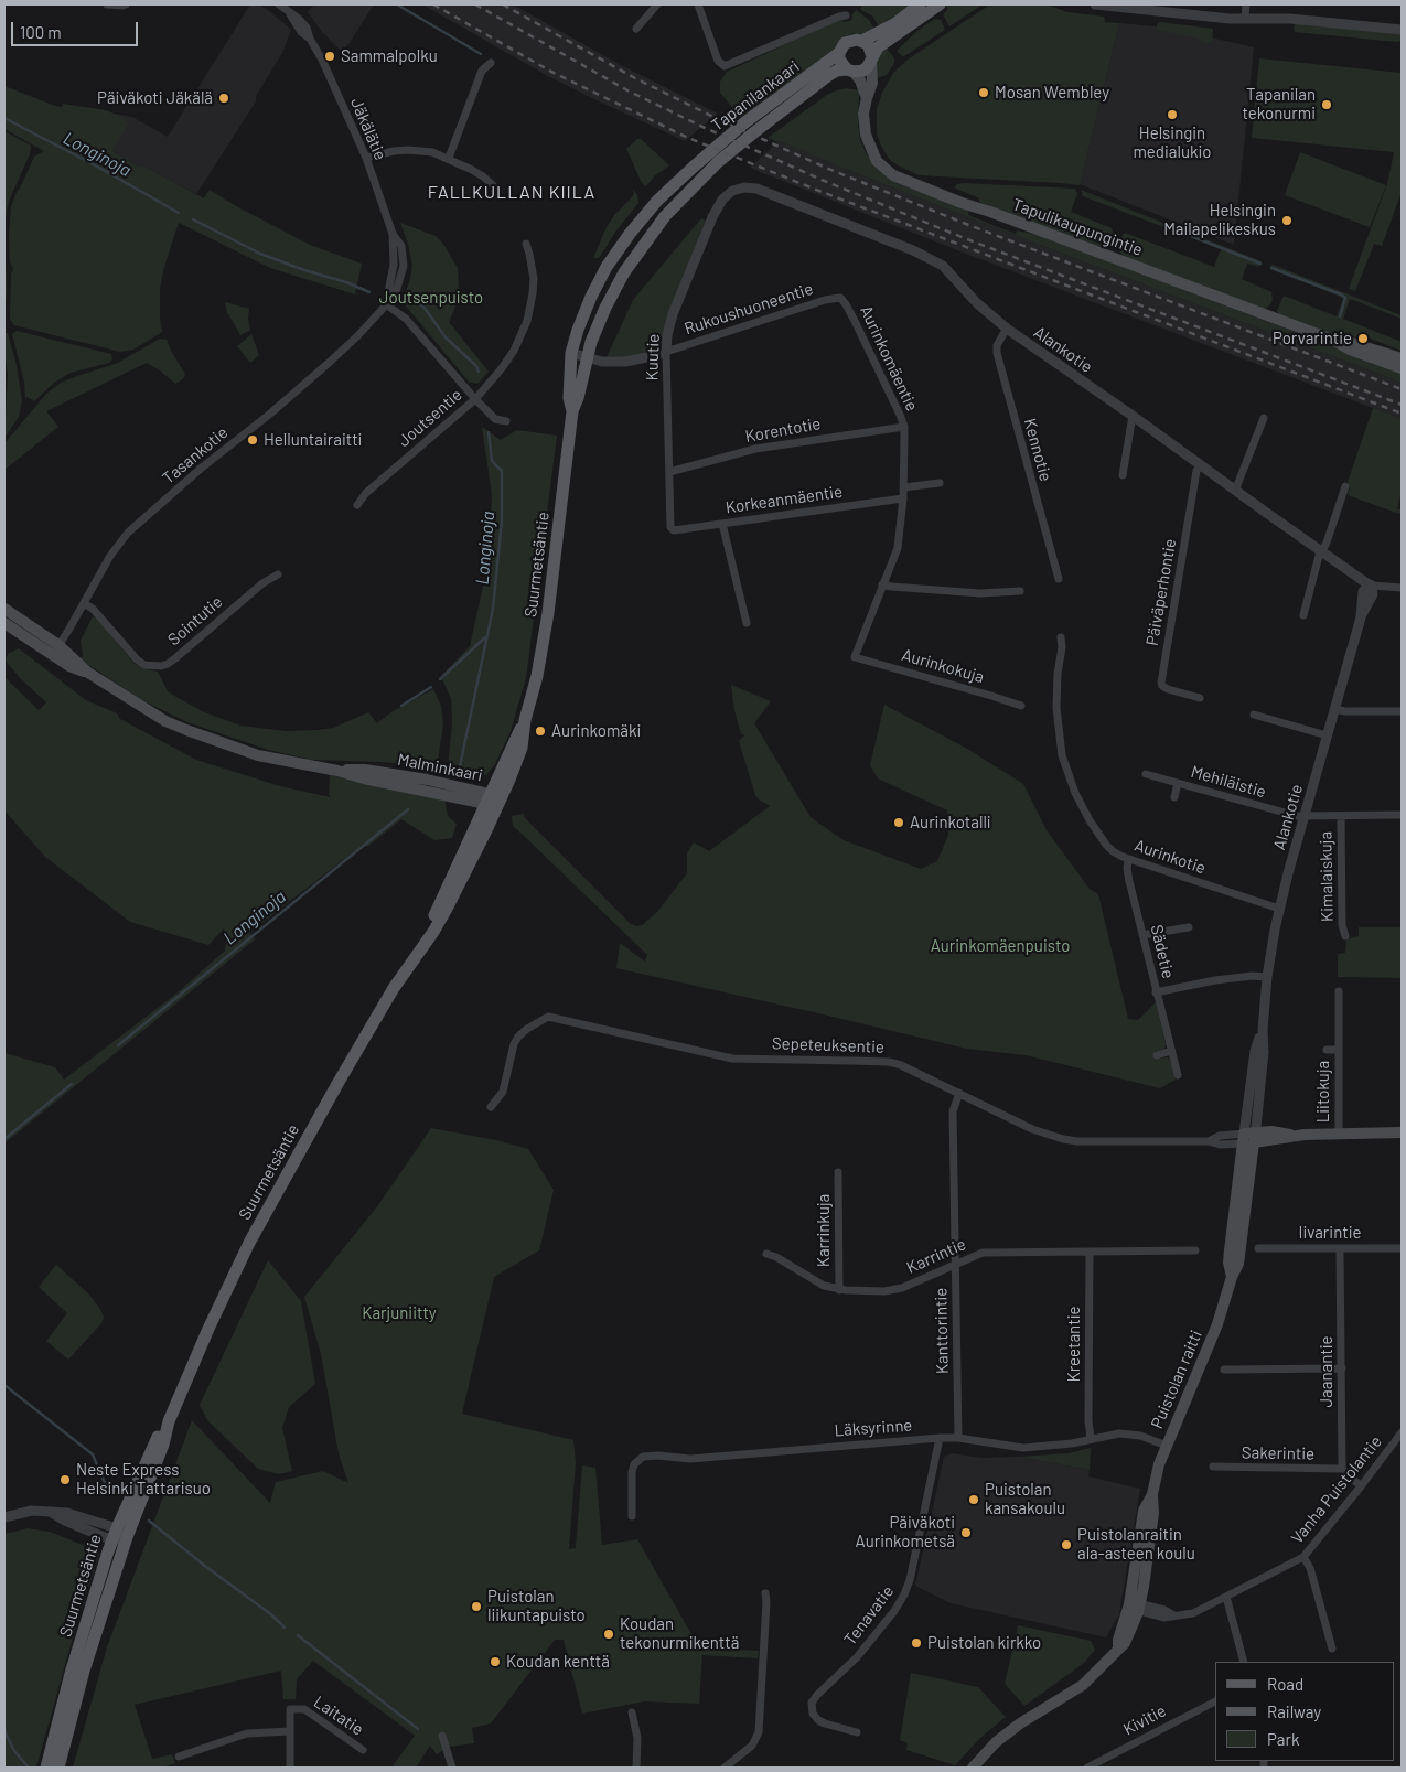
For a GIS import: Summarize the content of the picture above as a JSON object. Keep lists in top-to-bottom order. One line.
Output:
{"streets":{"main road":["Tapanilankaari","Tapulikaupungintie","Suurmetsäntie","Malminkaari","Puistolan raitti"],"street":["Jäkälätie","Rukoushuoneentie","Alankotie","Kuutie","Aurinkomäentie","Joutsentie","Korentotie","Kennotie","Tasankotie","Korkeanmäentie","Päiväperhontie","Sointutie","Aurinkokuja","Mehiläistie","Aurinkotie","Kimalaiskuja","Sädetie","Sepeteuksentie","Liitokuja","Karrinkuja","Iivarintie","Karrintie","Kanttorintie","Kreetantie","Jaanantie","Läksyrinne","Sakerintie","Vanha Puistolantie","Tenavatie","Laitatie","Kivitie"]},"crossings":[["Tapanilankaari","Tapulikaupungintie"],["Tapanilankaari","Suurmetsäntie"],["Jäkälätie","Joutsentie"],["Jäkälätie","Tasankotie"],["Rukoushuoneentie","Kuutie"],["Rukoushuoneentie","Aurinkomäentie"],["Rukoushuoneentie","Suurmetsäntie"],["Alankotie","Kuutie"],["Alankotie","Kennotie"],["Alankotie","Päiväperhontie"],["Alankotie","Mehiläistie"],["Alankotie","Aurinkotie"],["Alankotie","Sepeteuksentie"],["Alankotie","Puistolan raitti"],["Kuutie","Korentotie"],["Kuutie","Korkeanmäentie"],["Aurinkomäentie","Korentotie"],["Aurinkomäentie","Korkeanmäentie"],["Aurinkomäentie","Aurinkokuja"],["Joutsentie","Tasankotie"],["Tasankotie","Sointutie"],["Tasankotie","Malminkaari"],["Suurmetsäntie","Malminkaari"],["Mehiläistie","Kimalaiskuja"],["Aurinkotie","Sädetie"],["Sepeteuksentie","Kanttorintie"],["Sepeteuksentie","Puistolan raitti"],["Karrinkuja","Karrintie"],["Iivarintie","Jaanantie"],["Karrintie","Kanttorintie"],["Karrintie","Kreetantie"],["Kanttorintie","Läksyrinne"],["Kreetantie","Läksyrinne"],["Jaanantie","Sakerintie"],["Puistolan raitti","Läksyrinne"],["Puistolan raitti","Vanha Puistolantie"],["Läksyrinne","Tenavatie"]],"districts":["FALLKULLAN KIILA"],"water":["Longinoja"],"parks":["Joutsenpuisto","Aurinkomäenpuisto","Karjuniitty"],"places":["Sammalpolku","Mosan Wembley","Päiväkoti Jäkälä","Tapanilan tekonurmi","Helsingin medialukio","Helsingin Mailapelikeskus","Porvarintie","Helluntairaitti","Aurinkomäki","Aurinkotalli","Neste Express Helsinki Tattarisuo","Puistolan kansakoulu","Päiväkoti Aurinkometsä","Puistolanraitin ala-asteen koulu","Puistolan liikuntapuisto","Koudan tekonurmikenttä","Puistolan kirkko","Koudan kenttä"],"legend":["Road","Railway","Park"],"scale_bar":"100 m"}
